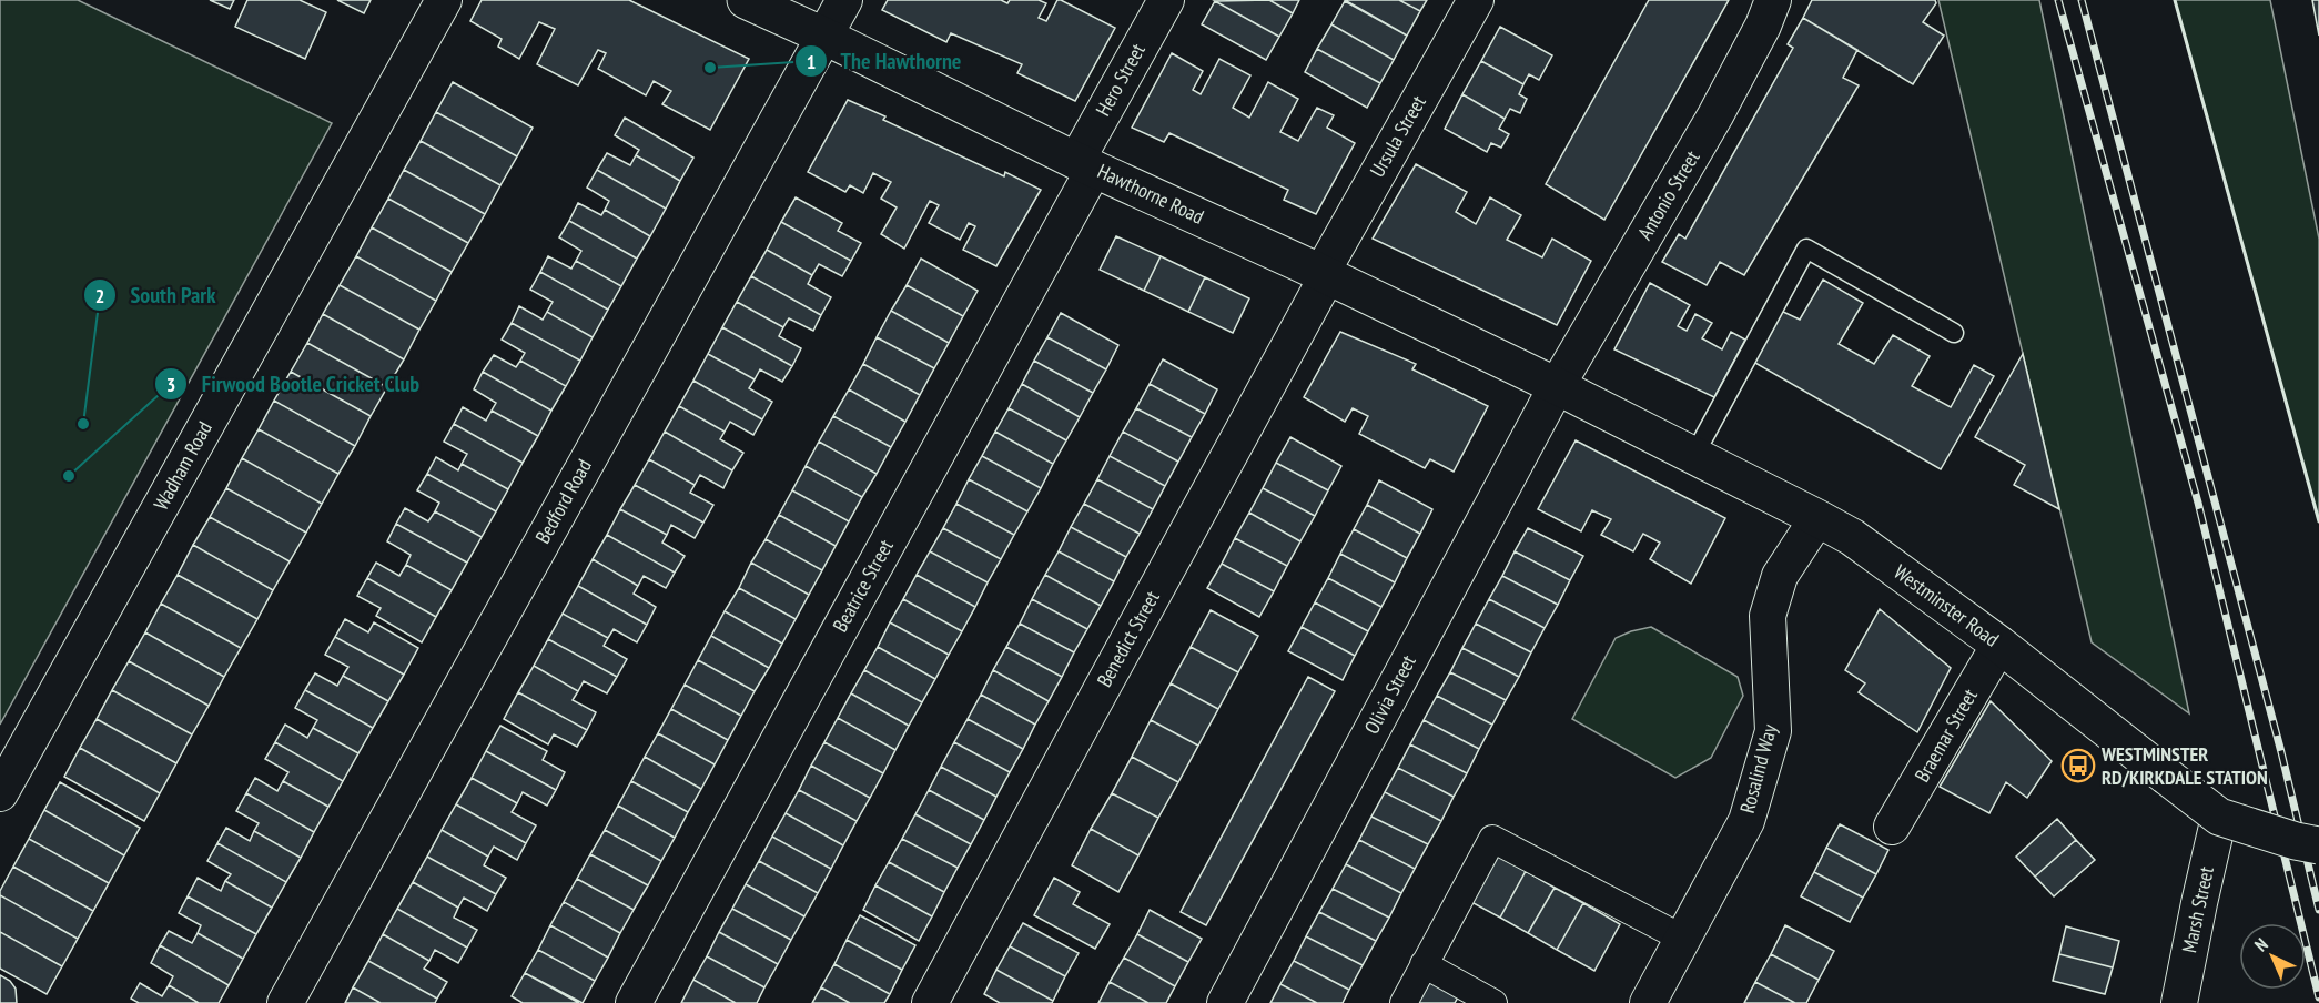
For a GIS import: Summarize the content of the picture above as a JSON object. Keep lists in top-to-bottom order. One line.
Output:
{"streets":{"main road":["Hawthorne Road","Westminster Road"],"street":["Hero Street","Ursula Street","Antonio Street","Wadham Road","Bedford Road","Beatrice Street","Benedict Street","Olivia Street","Braemar Street","Rosalind Way","Marsh Street"]},"crossings":[["Hero Street","Hawthorne Road"],["Hero Street","Beatrice Street"],["Ursula Street","Hawthorne Road"],["Ursula Street","Benedict Street"],["Hawthorne Road","Antonio Street"],["Hawthorne Road","Bedford Road"],["Hawthorne Road","Beatrice Street"],["Hawthorne Road","Westminster Road"],["Hawthorne Road","Benedict Street"],["Hawthorne Road","Olivia Street"],["Antonio Street","Westminster Road"],["Antonio Street","Olivia Street"],["Westminster Road","Olivia Street"],["Westminster Road","Braemar Street"],["Westminster Road","Rosalind Way"],["Westminster Road","Marsh Street"]],"places":{"other":["The Hawthorne","South Park","Firwood Bootle Cricket Club"],"bus stop":["WESTMINSTER RD/KIRKDALE STATION"]},"north":"top left"}
